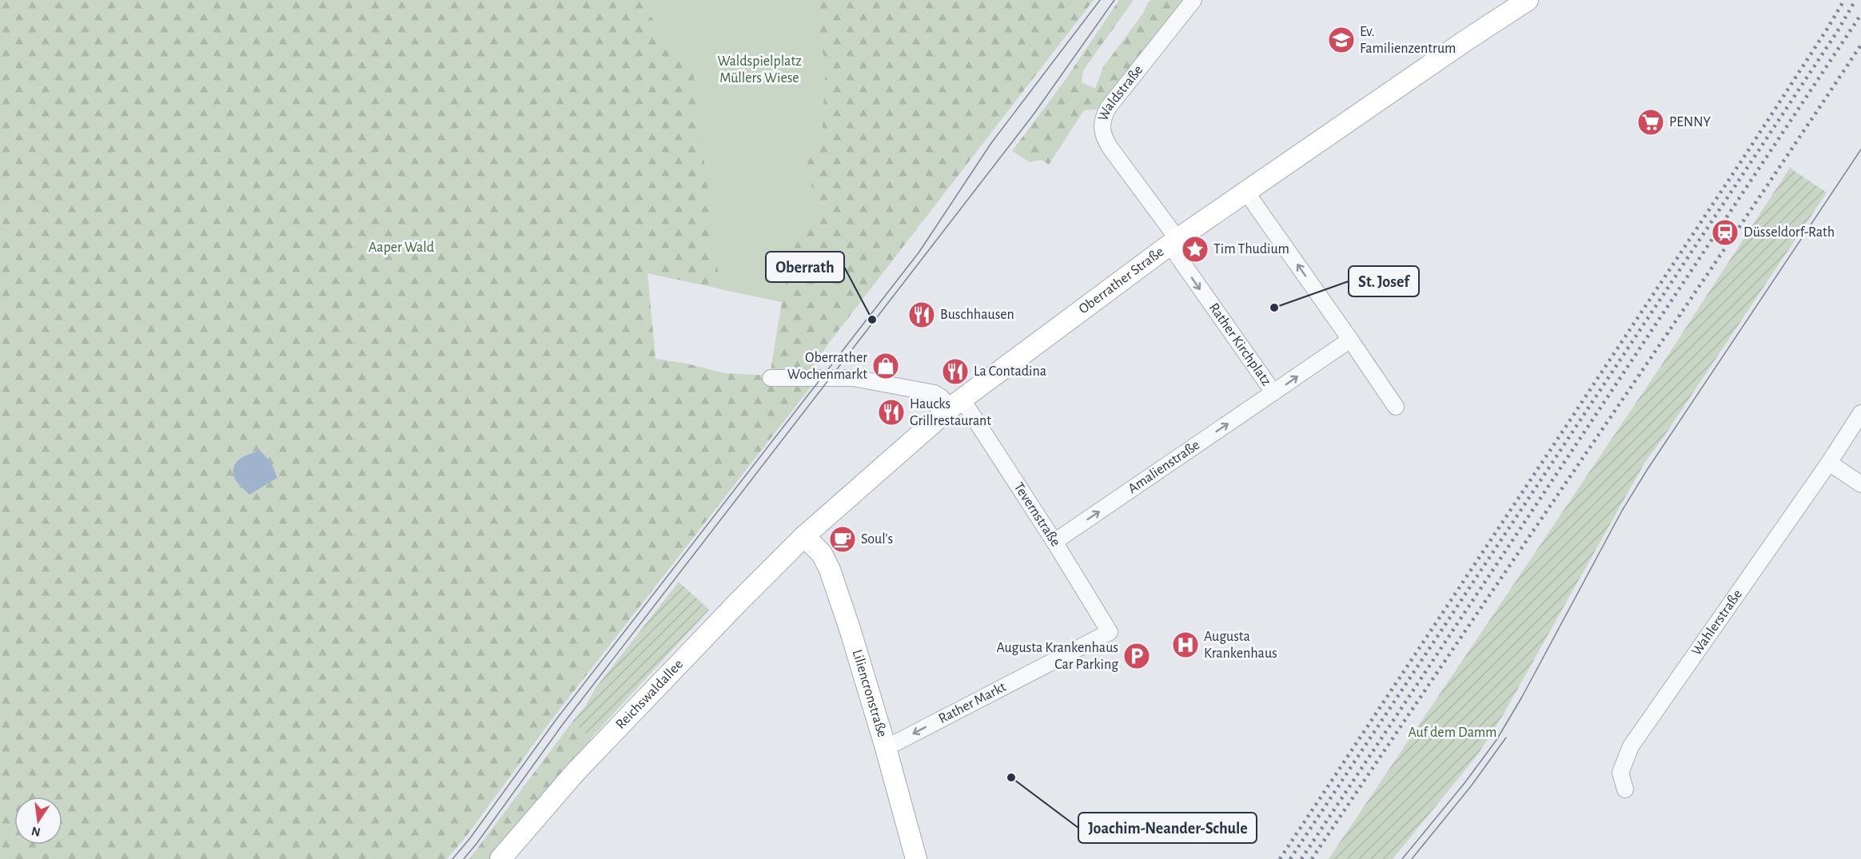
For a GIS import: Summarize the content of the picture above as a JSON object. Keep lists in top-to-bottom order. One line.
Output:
{"streets":{"main road":["Oberrather Straße","Liliencronstraße","Reichswaldallee"],"street":["Waldstraße","Rather Kirchplatz","Amalienstraße","Tevernstraße","Wahlerstraße","Rather Markt"]},"crossings":[["Waldstraße","Oberrather Straße"],["Waldstraße","Rather Kirchplatz"],["Oberrather Straße","Rather Kirchplatz"],["Oberrather Straße","Tevernstraße"],["Oberrather Straße","Liliencronstraße"],["Oberrather Straße","Reichswaldallee"],["Rather Kirchplatz","Amalienstraße"],["Amalienstraße","Tevernstraße"],["Tevernstraße","Rather Markt"],["Liliencronstraße","Reichswaldallee"],["Liliencronstraße","Rather Markt"]],"one_way":["Amalienstraße","Rather Markt"],"parks":["Waldspielplatz Müllers Wiese","Aaper Wald","Auf dem Damm"],"places":{"school or university":["Ev. Familienzentrum"],"supermarket":["PENNY"],"station":["Düsseldorf-Rath"],"place":["Tim Thudium"],"other":["St. Josef","Oberrath","Joachim-Neander-Schule"],"restaurant":["Buschhausen","La Contadina","Haucks Grillrestaurant"],"shop":["Oberrather Wochenmarkt"],"cafe":["Soul's"],"hospital":["Augusta Krankenhaus"],"parking":["Augusta Krankenhaus Car Parking"]},"north":"bottom"}
